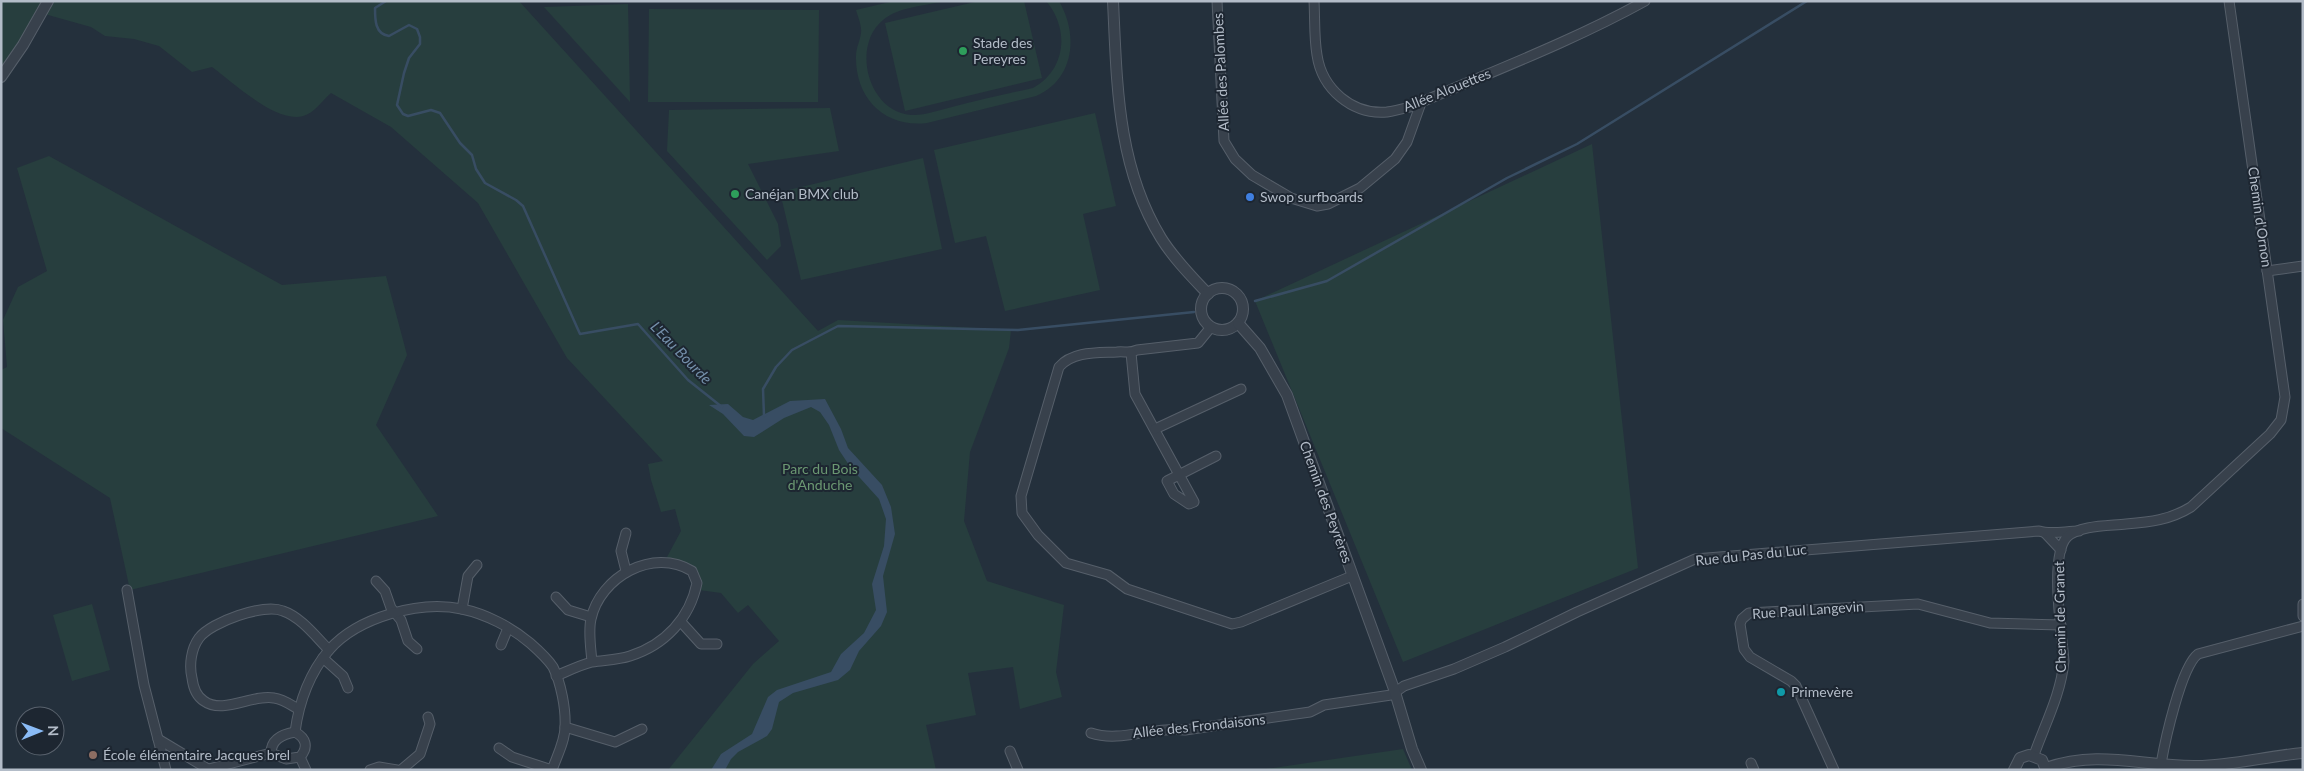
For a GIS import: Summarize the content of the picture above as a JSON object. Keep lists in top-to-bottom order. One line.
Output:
{"streets":{"street":["Allée des Palombes","Allée Alouettes","Chemin d'Ornon","Chemin des Peyrères","Rue du Pas du Luc","Rue Paul Langevin","Chemin de Granet","Allée des Frondaisons"]},"crossings":[["Allée des Palombes","Allée Alouettes"],["Chemin d'Ornon","Rue du Pas du Luc"],["Chemin d'Ornon","Chemin de Granet"],["Chemin des Peyrères","Rue du Pas du Luc"],["Chemin des Peyrères","Allée des Frondaisons"],["Rue du Pas du Luc","Chemin de Granet"],["Rue du Pas du Luc","Allée des Frondaisons"],["Rue Paul Langevin","Chemin de Granet"]],"water":["L'Eau Bourde"],"parks":["Parc du Bois d'Anduche"],"places":["Stade des Pereyres","Canéjan BMX club","Swop surfboards","Primevère","École élémentaire Jacques brel"],"north":"right"}
